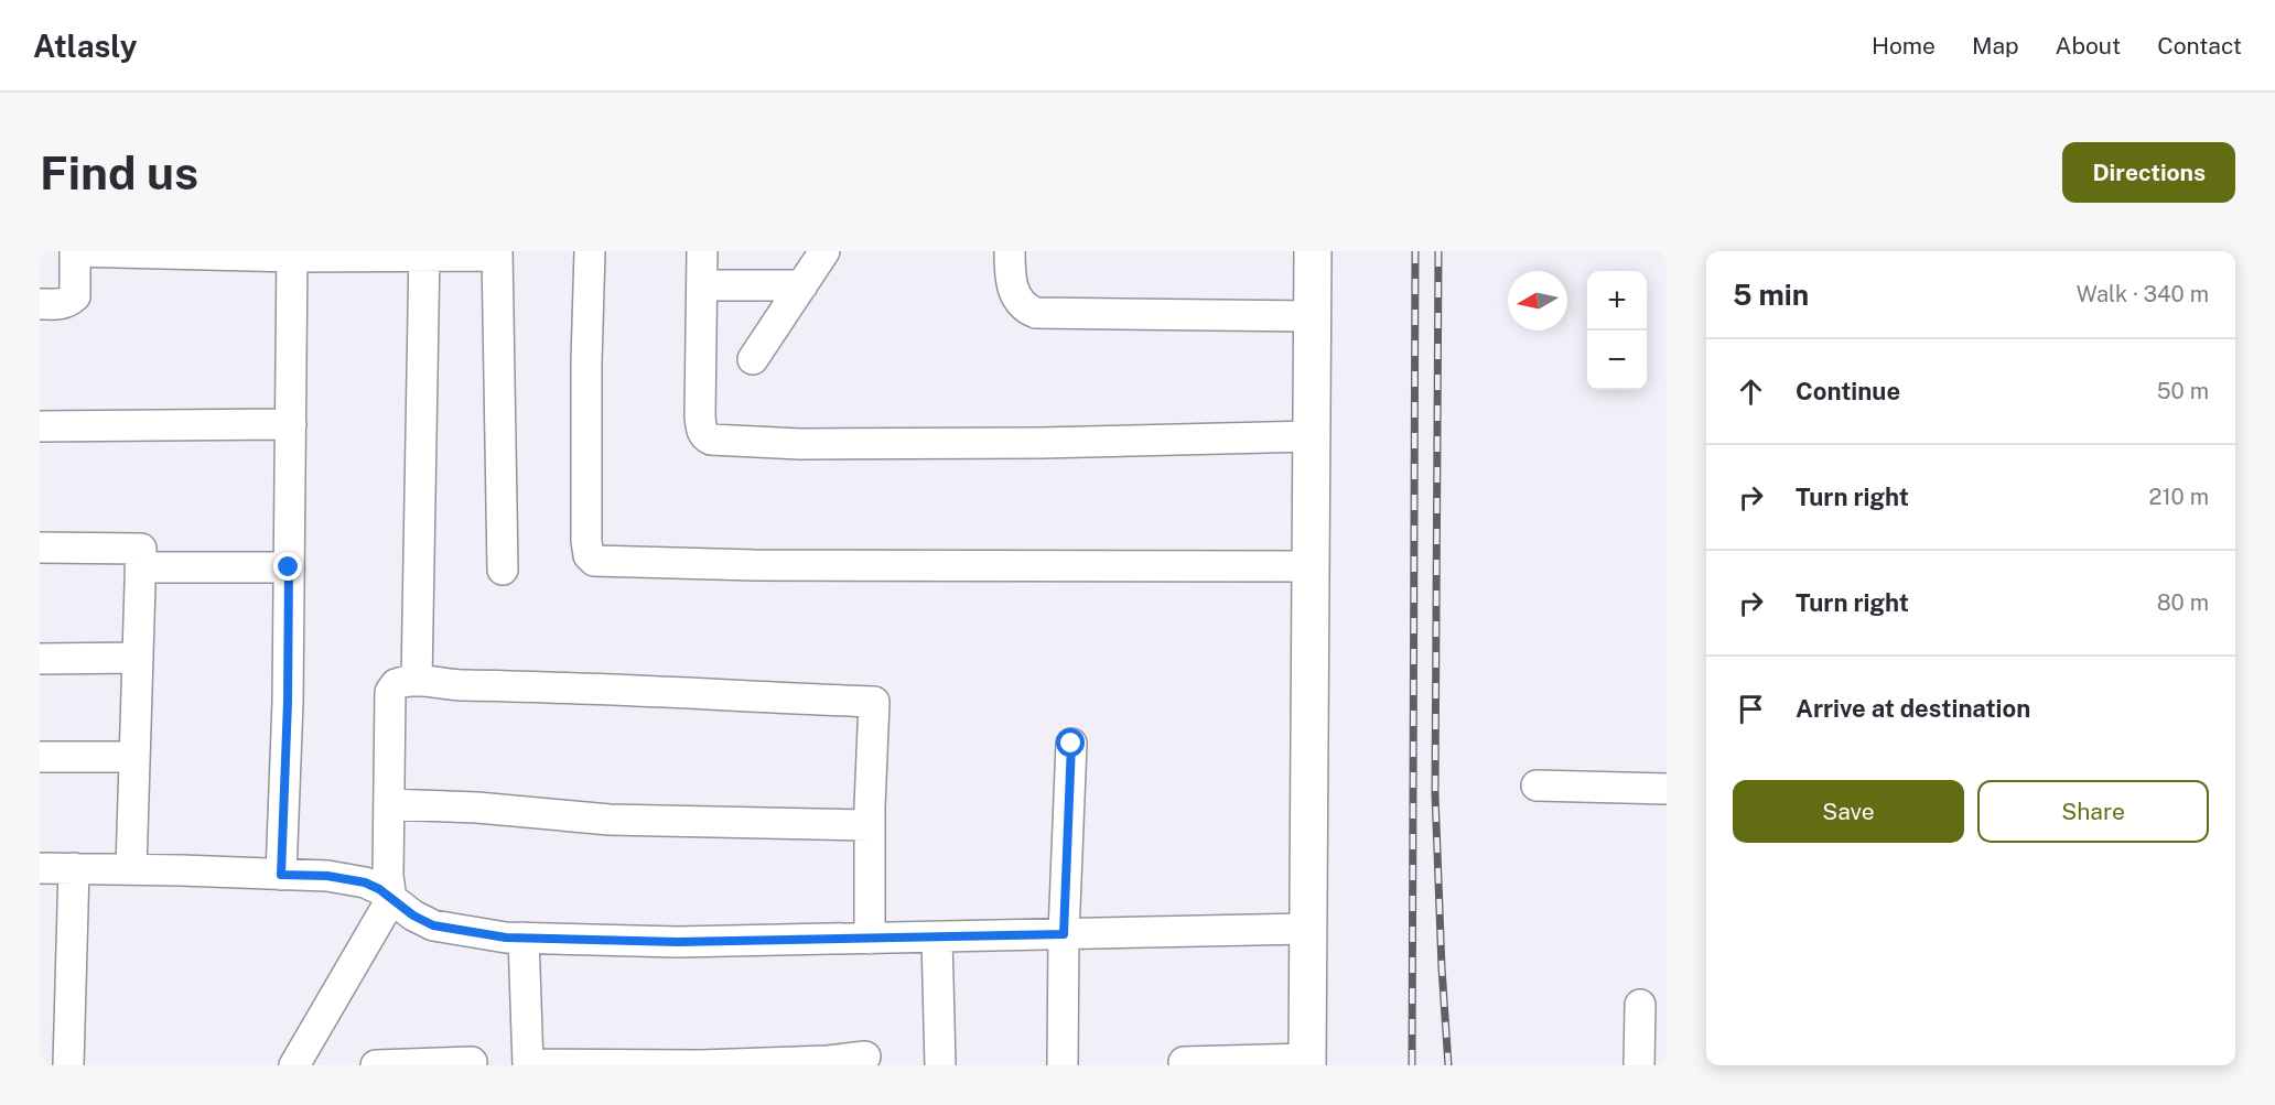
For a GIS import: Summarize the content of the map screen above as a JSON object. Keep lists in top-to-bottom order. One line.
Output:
{"north":"left","page":{"header":"Atlasly","nav":["Home","Map","About","Contact"],"buttons":["Directions",["Save","Share"]],"title":"Find us","heading":["5 min","Walk · 340 m"],"map_buttons":["+","−"],"list":[["Continue","50 m"],["Turn right","210 m"],["Turn right","80 m"],"Arrive at destination"]}}
